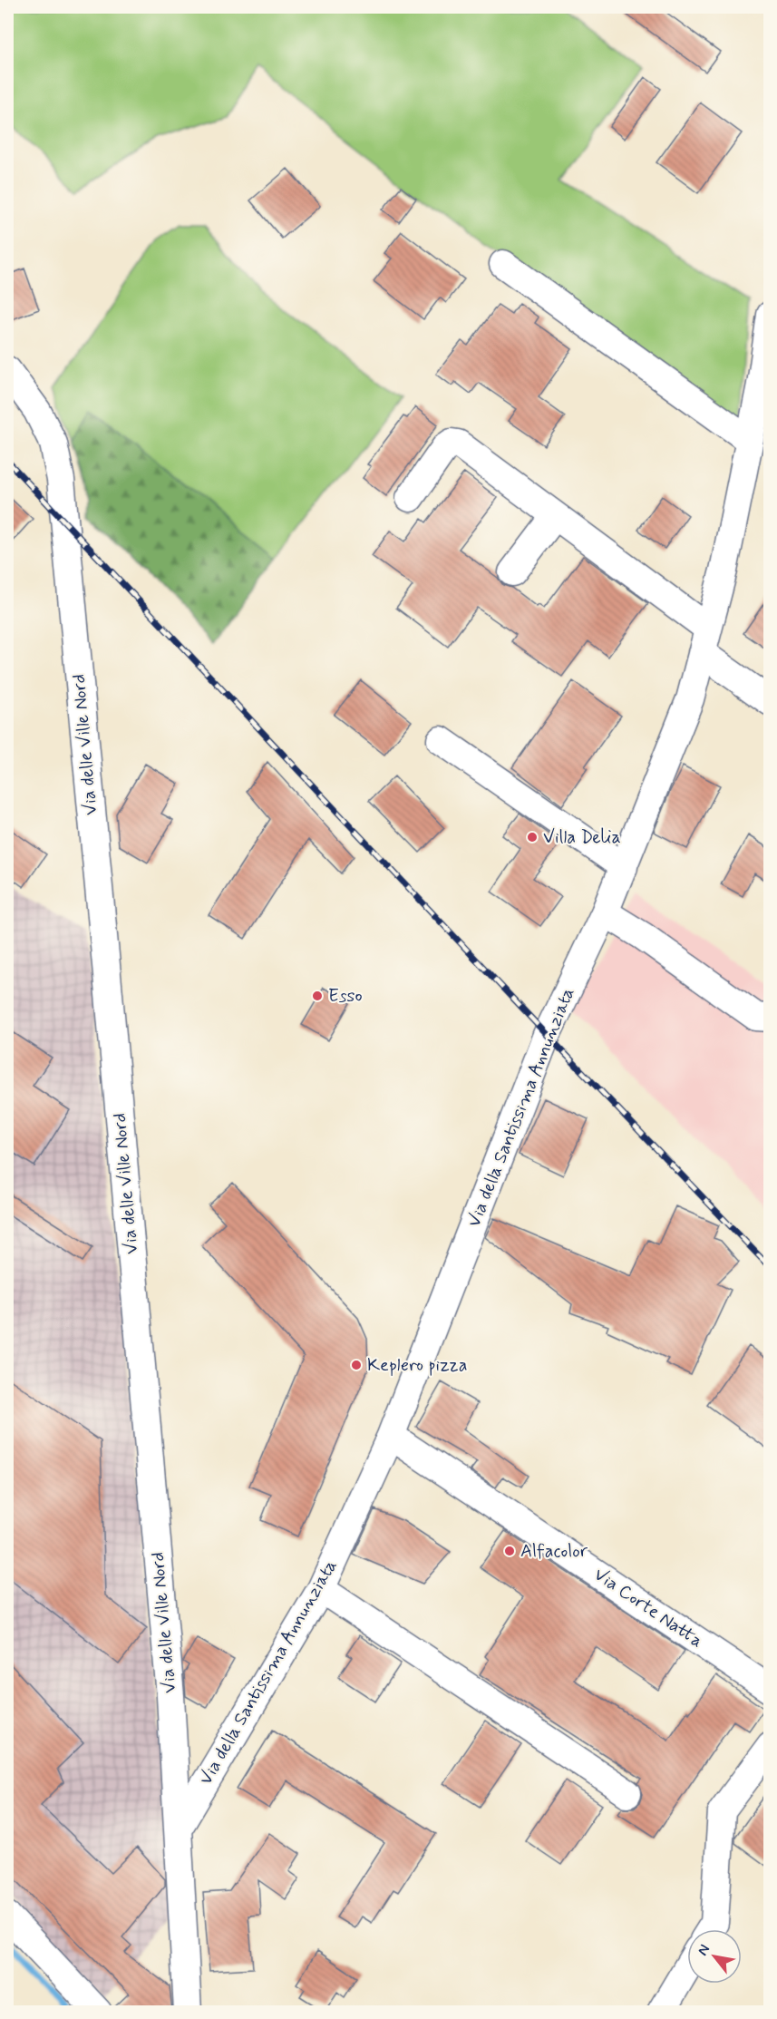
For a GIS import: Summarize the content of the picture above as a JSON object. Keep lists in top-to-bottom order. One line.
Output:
{"streets":{"street":["Via delle Ville Nord","Via della Santissima Annunziata","Via Corte Natta"]},"crossings":[["Via delle Ville Nord","Via della Santissima Annunziata"],["Via della Santissima Annunziata","Via Corte Natta"]],"places":["Villa Delia","Esso","Keplero pizza","Alfacolor"],"north":"top left"}
